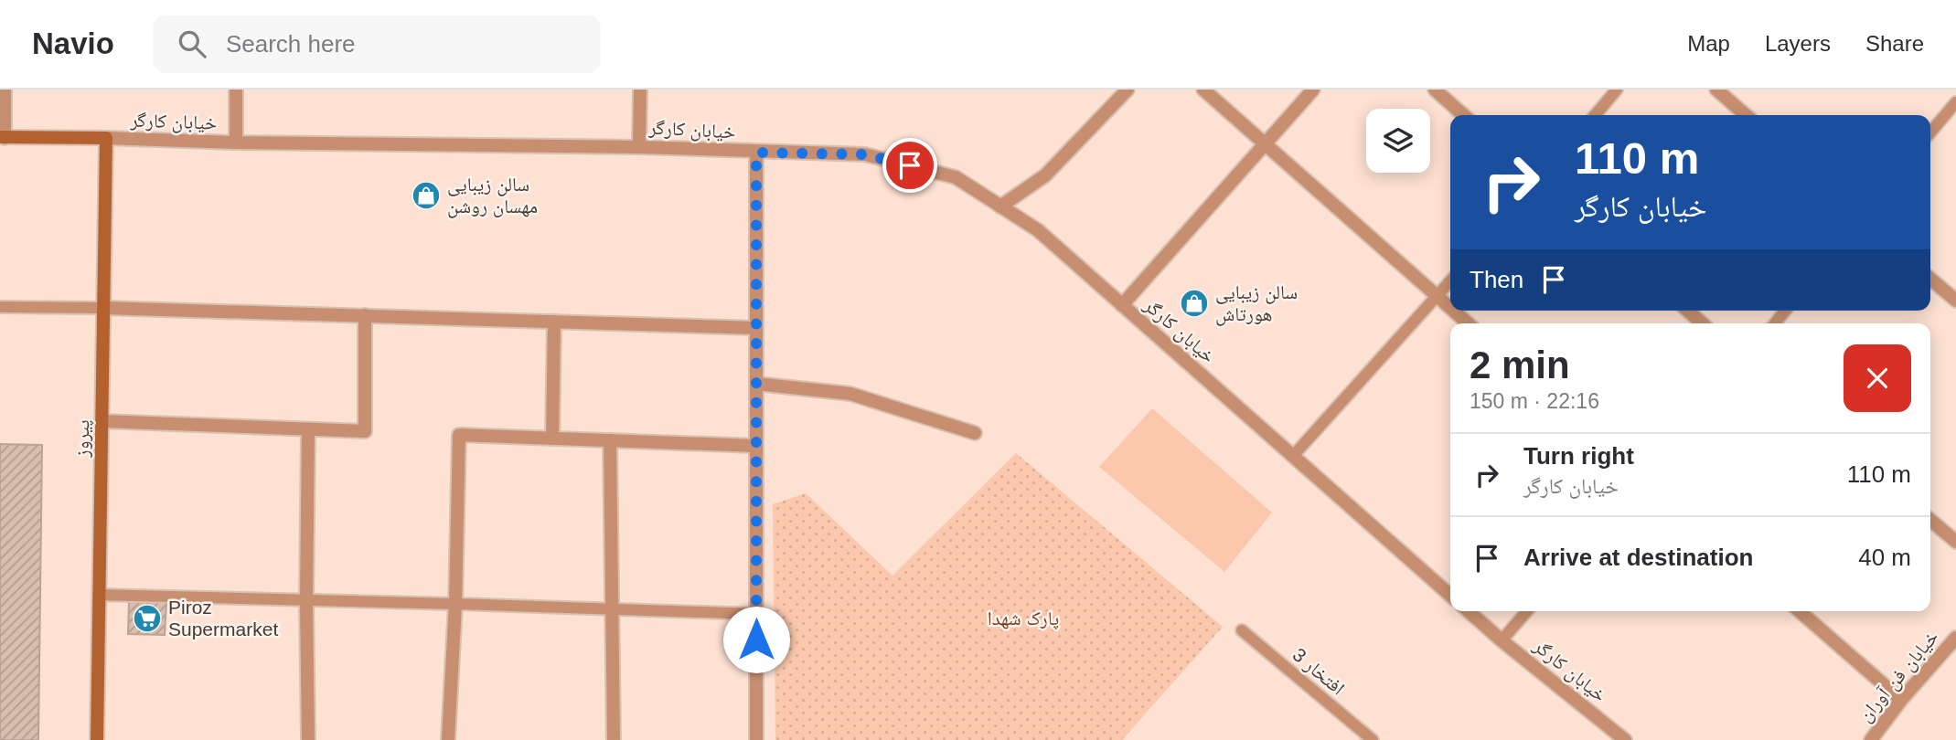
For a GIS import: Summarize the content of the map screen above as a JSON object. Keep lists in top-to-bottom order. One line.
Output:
{"streets":{"street":["خیابان کارگر","پیروز","خیابان فن آوران"],"lane":["افتخار 3"]},"crossings":[["خیابان کارگر","پیروز"]],"parks":["پارک شهدا"],"places":{"shop":["سالن زیبایی مهسان روشن","سالن زیبایی هورتاش"],"supermarket":["Piroz Supermarket"]},"page":{"header":"Navio","search":"Search here","nav":["Map","Layers","Share"],"turn":["110 m","خیابان کارگر"],"then":"Then","heading":["2 min","150 m · 22:16"],"list":[{"name":"Turn right","note":"خیابان کارگر","value":"110 m"},{"name":"Arrive at destination","value":"40 m"}]}}
